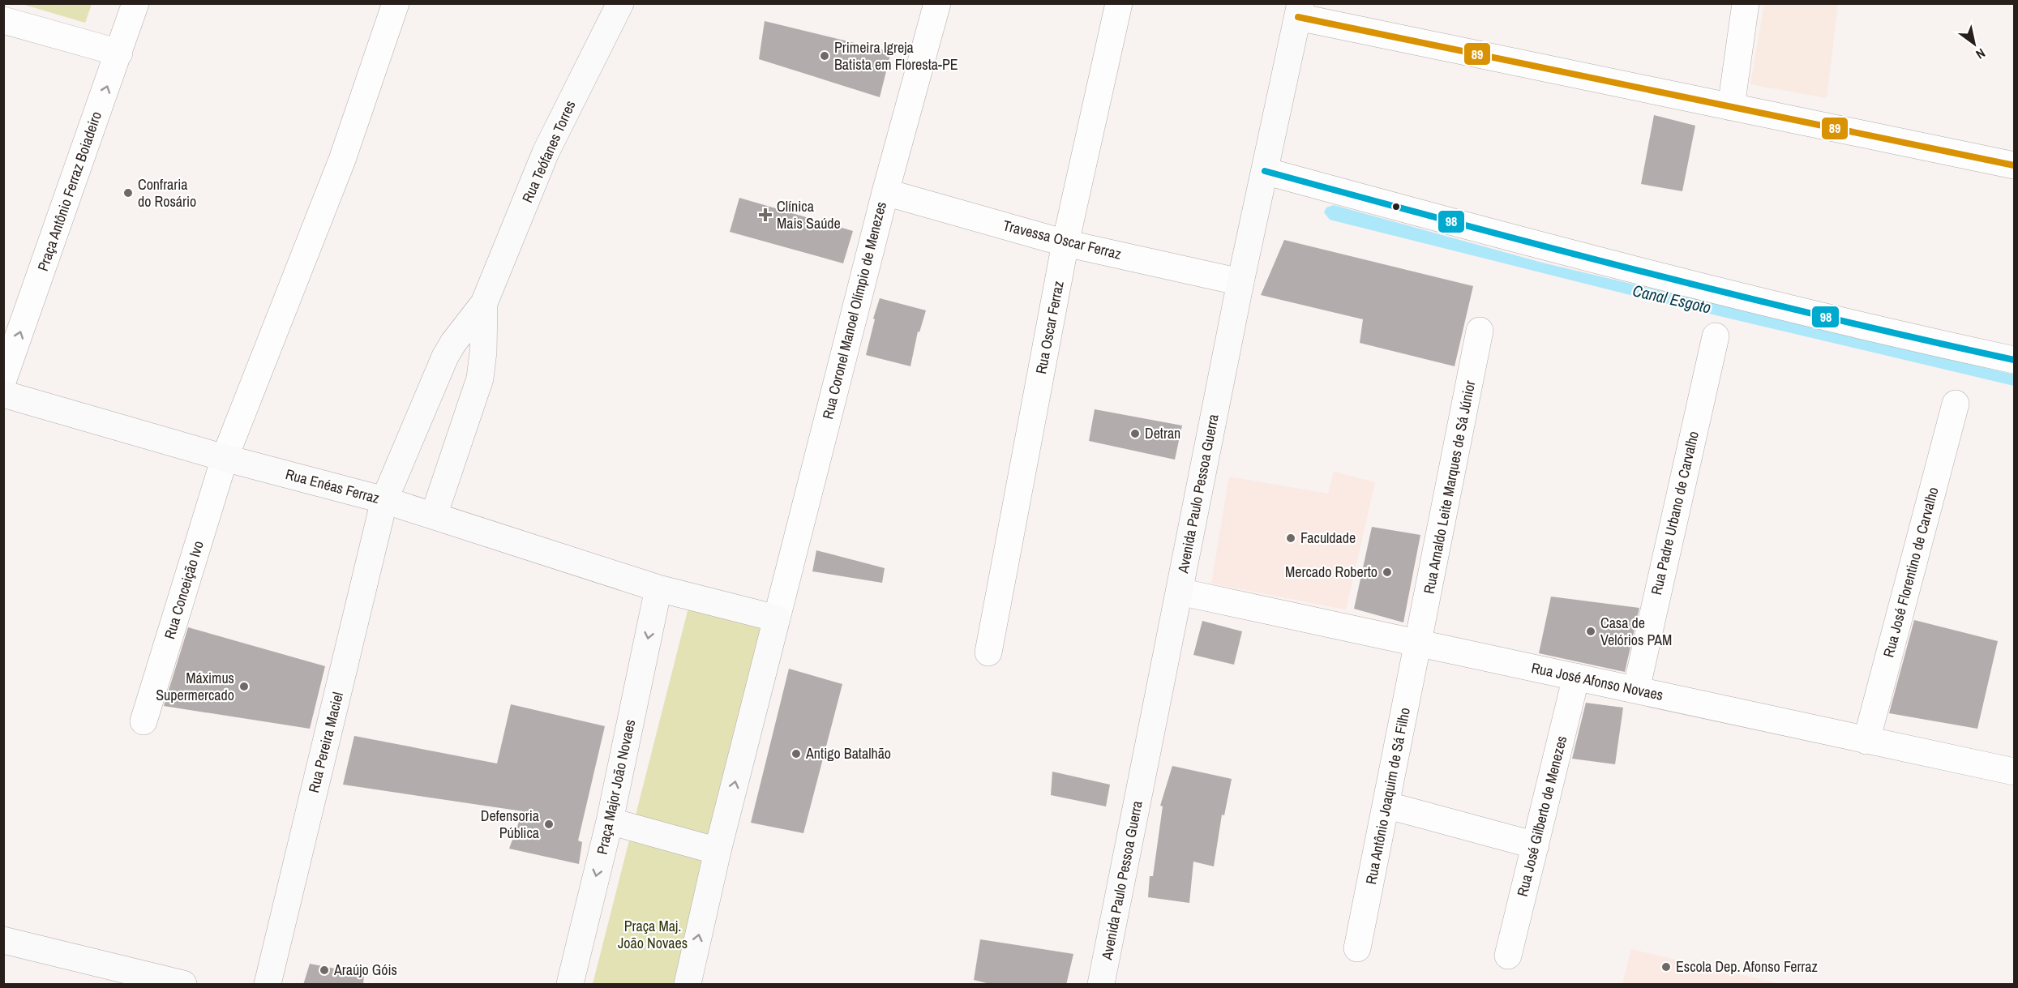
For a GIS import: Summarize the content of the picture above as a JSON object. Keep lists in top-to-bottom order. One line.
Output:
{"streets":{"street":["Rua Teófanes Torres","Praça Antônio Ferraz Boiadeiro","Travessa Oscar Ferraz","Rua Coronel Manoel Olímpio de Menezes","Rua Oscar Ferraz","Rua Enéas Ferraz","Rua Arnaldo Leite Marques de Sá Júnior","Avenida Paulo Pessoa Guerra","Rua Padre Urbano de Carvalho","Rua José Florentino de Carvalho","Rua Conceição Ivo","Rua José Afonso Novaes","Rua Pereira Maciel","Praça Major João Novaes","Rua Antônio Joaquim de Sá Filho","Rua José Gilberto de Menezes"]},"crossings":[["Rua Teófanes Torres","Rua Pereira Maciel"],["Travessa Oscar Ferraz","Rua Coronel Manoel Olímpio de Menezes"],["Travessa Oscar Ferraz","Rua Oscar Ferraz"],["Travessa Oscar Ferraz","Avenida Paulo Pessoa Guerra"],["Rua Coronel Manoel Olímpio de Menezes","Rua Enéas Ferraz"],["Rua Enéas Ferraz","Rua Conceição Ivo"],["Rua Enéas Ferraz","Rua Pereira Maciel"],["Rua Enéas Ferraz","Praça Major João Novaes"],["Rua Arnaldo Leite Marques de Sá Júnior","Rua José Afonso Novaes"],["Rua Arnaldo Leite Marques de Sá Júnior","Rua Antônio Joaquim de Sá Filho"],["Avenida Paulo Pessoa Guerra","Rua José Afonso Novaes"],["Rua Padre Urbano de Carvalho","Rua José Afonso Novaes"],["Rua José Florentino de Carvalho","Rua José Afonso Novaes"],["Rua José Afonso Novaes","Rua Antônio Joaquim de Sá Filho"],["Rua José Afonso Novaes","Rua José Gilberto de Menezes"]],"one_way":["Praça Antônio Ferraz Boiadeiro"],"water":["Canal Esgoto"],"parks":["Praça Maj. João Novaes"],"places":{"other":["Primeira Igreja Batista em Floresta-PE","Confraria do Rosário","Detran","Faculdade","Mercado Roberto","Casa de Velórios PAM","Máximus Supermercado","Antigo Batalhão","Defensoria Pública","Escola Dep. Afonso Ferraz","Araújo Góis"],"health":["Clínica Mais Saúde"]},"lines":["transit line 89","transit line 98"],"north":"bottom right"}
